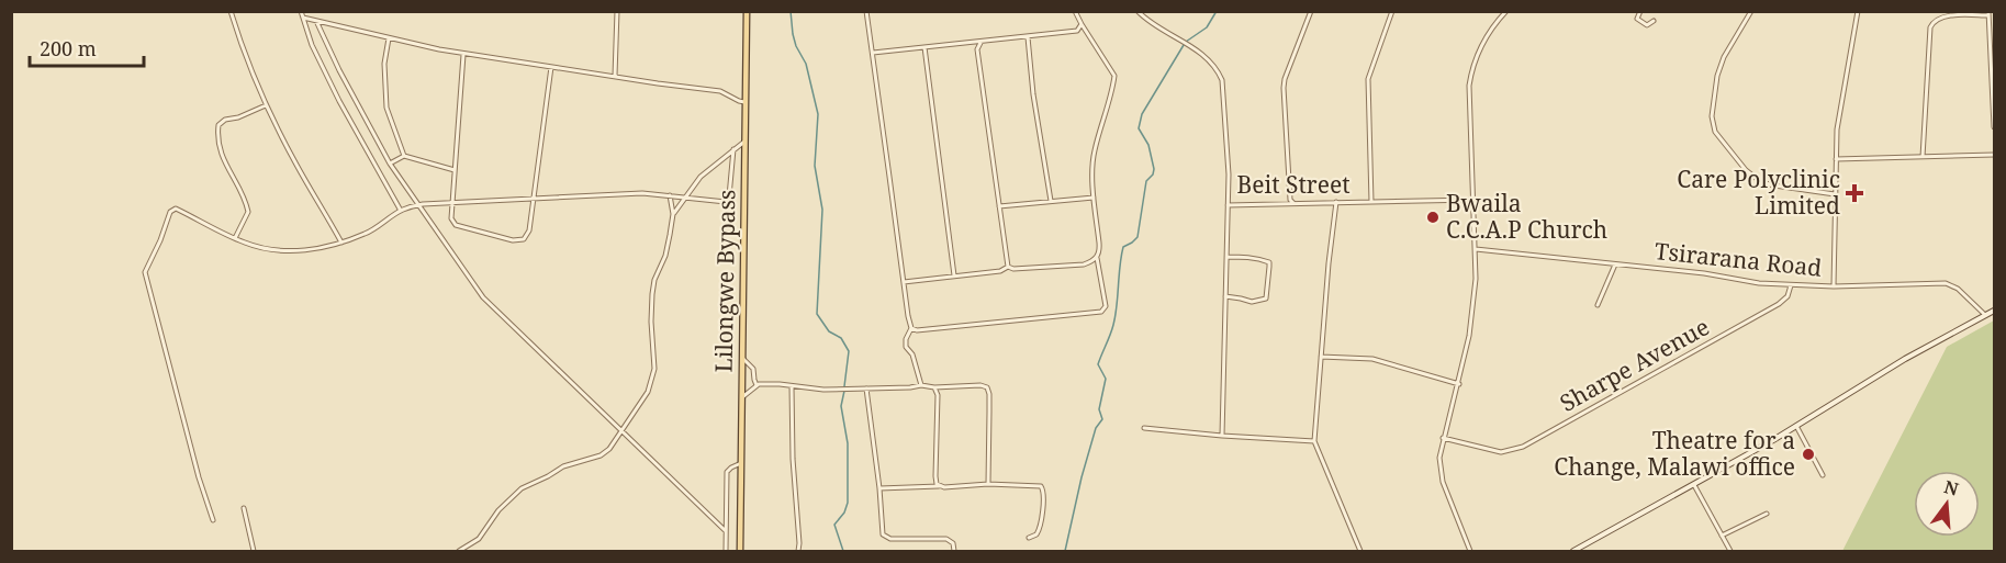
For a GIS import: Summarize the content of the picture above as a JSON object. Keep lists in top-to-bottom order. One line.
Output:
{"streets":{"main road":["Lilongwe Bypass"],"street":["Beit Street","Tsirarana Road","Sharpe Avenue"]},"crossings":[["Tsirarana Road","Sharpe Avenue"]],"places":{"health":["Care Polyclinic Limited"],"other":["Bwaila C.C.A.P Church","Theatre for a Change, Malawi office"]},"scale_bar":"200 m","north":"top"}
